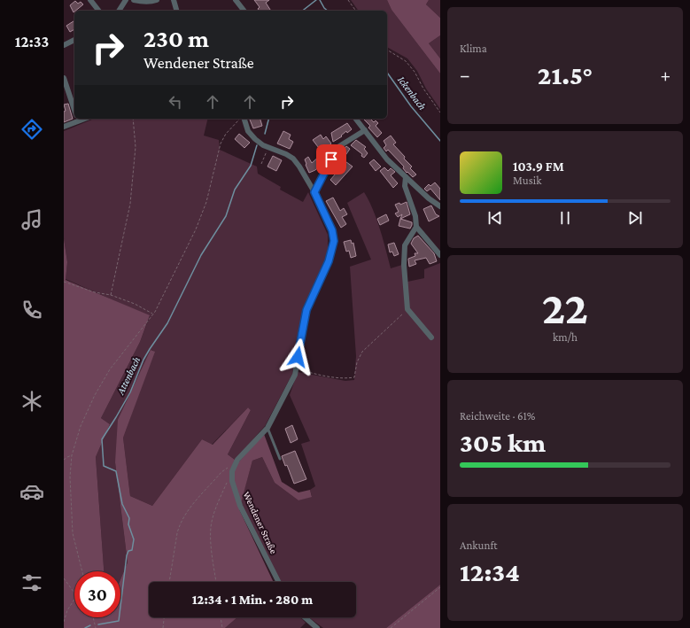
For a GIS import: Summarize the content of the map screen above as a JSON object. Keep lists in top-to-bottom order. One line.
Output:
{"streets":{"street":["Wendener Straße"]},"water":["Ickenbach","Attenbach"],"page":{"tabs":"12:33","tile":["Klima",["22","km/h"],["Reichweite · 61%","305 km"],["Ankunft","12:34"]],"turn":["230 m","Wendener Straße"],"heat":["−","21.5°","+"],"song":["103.9 FM","Musik"],"limit":"30","trip":"12:34 · 1 Min. · 280 m"}}
